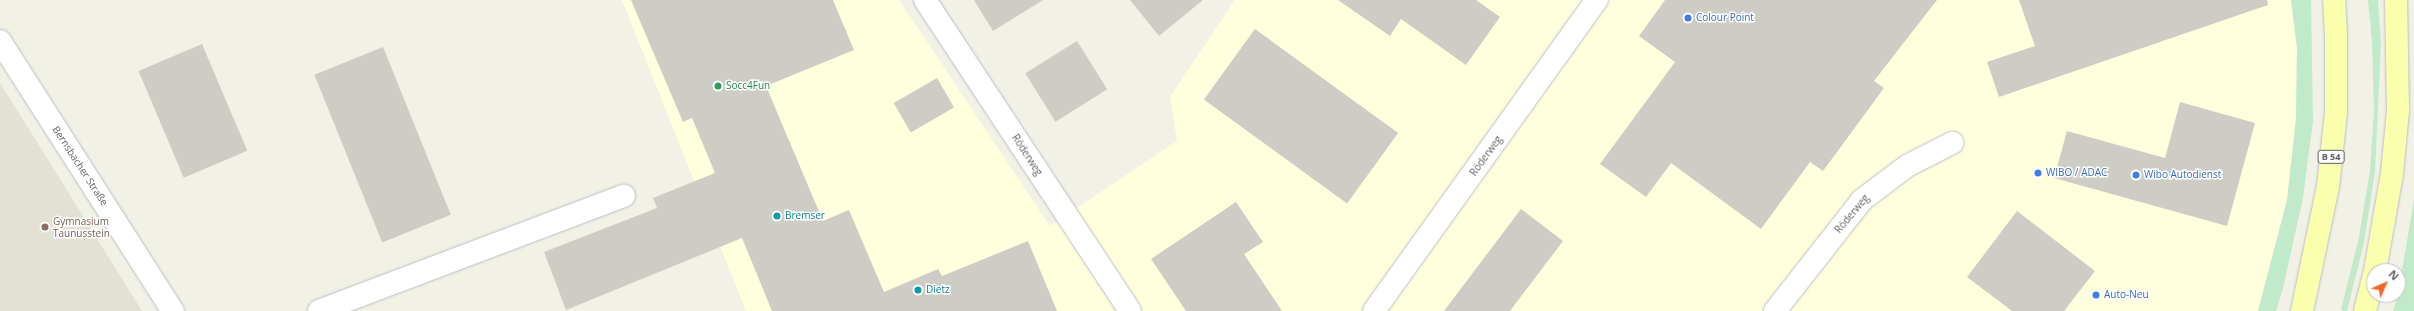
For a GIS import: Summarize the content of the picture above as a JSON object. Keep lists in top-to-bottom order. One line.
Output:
{"streets":{"main road":["B 54"],"street":["Röderweg","Bernsbacher Straße"]},"places":["Colour Point","Socc4Fun","WIBO / ADAC","Wibo Autodienst","Bremser","Gymnasium Taunusstein","Dietz","Auto-Neu"],"north":"top right"}
